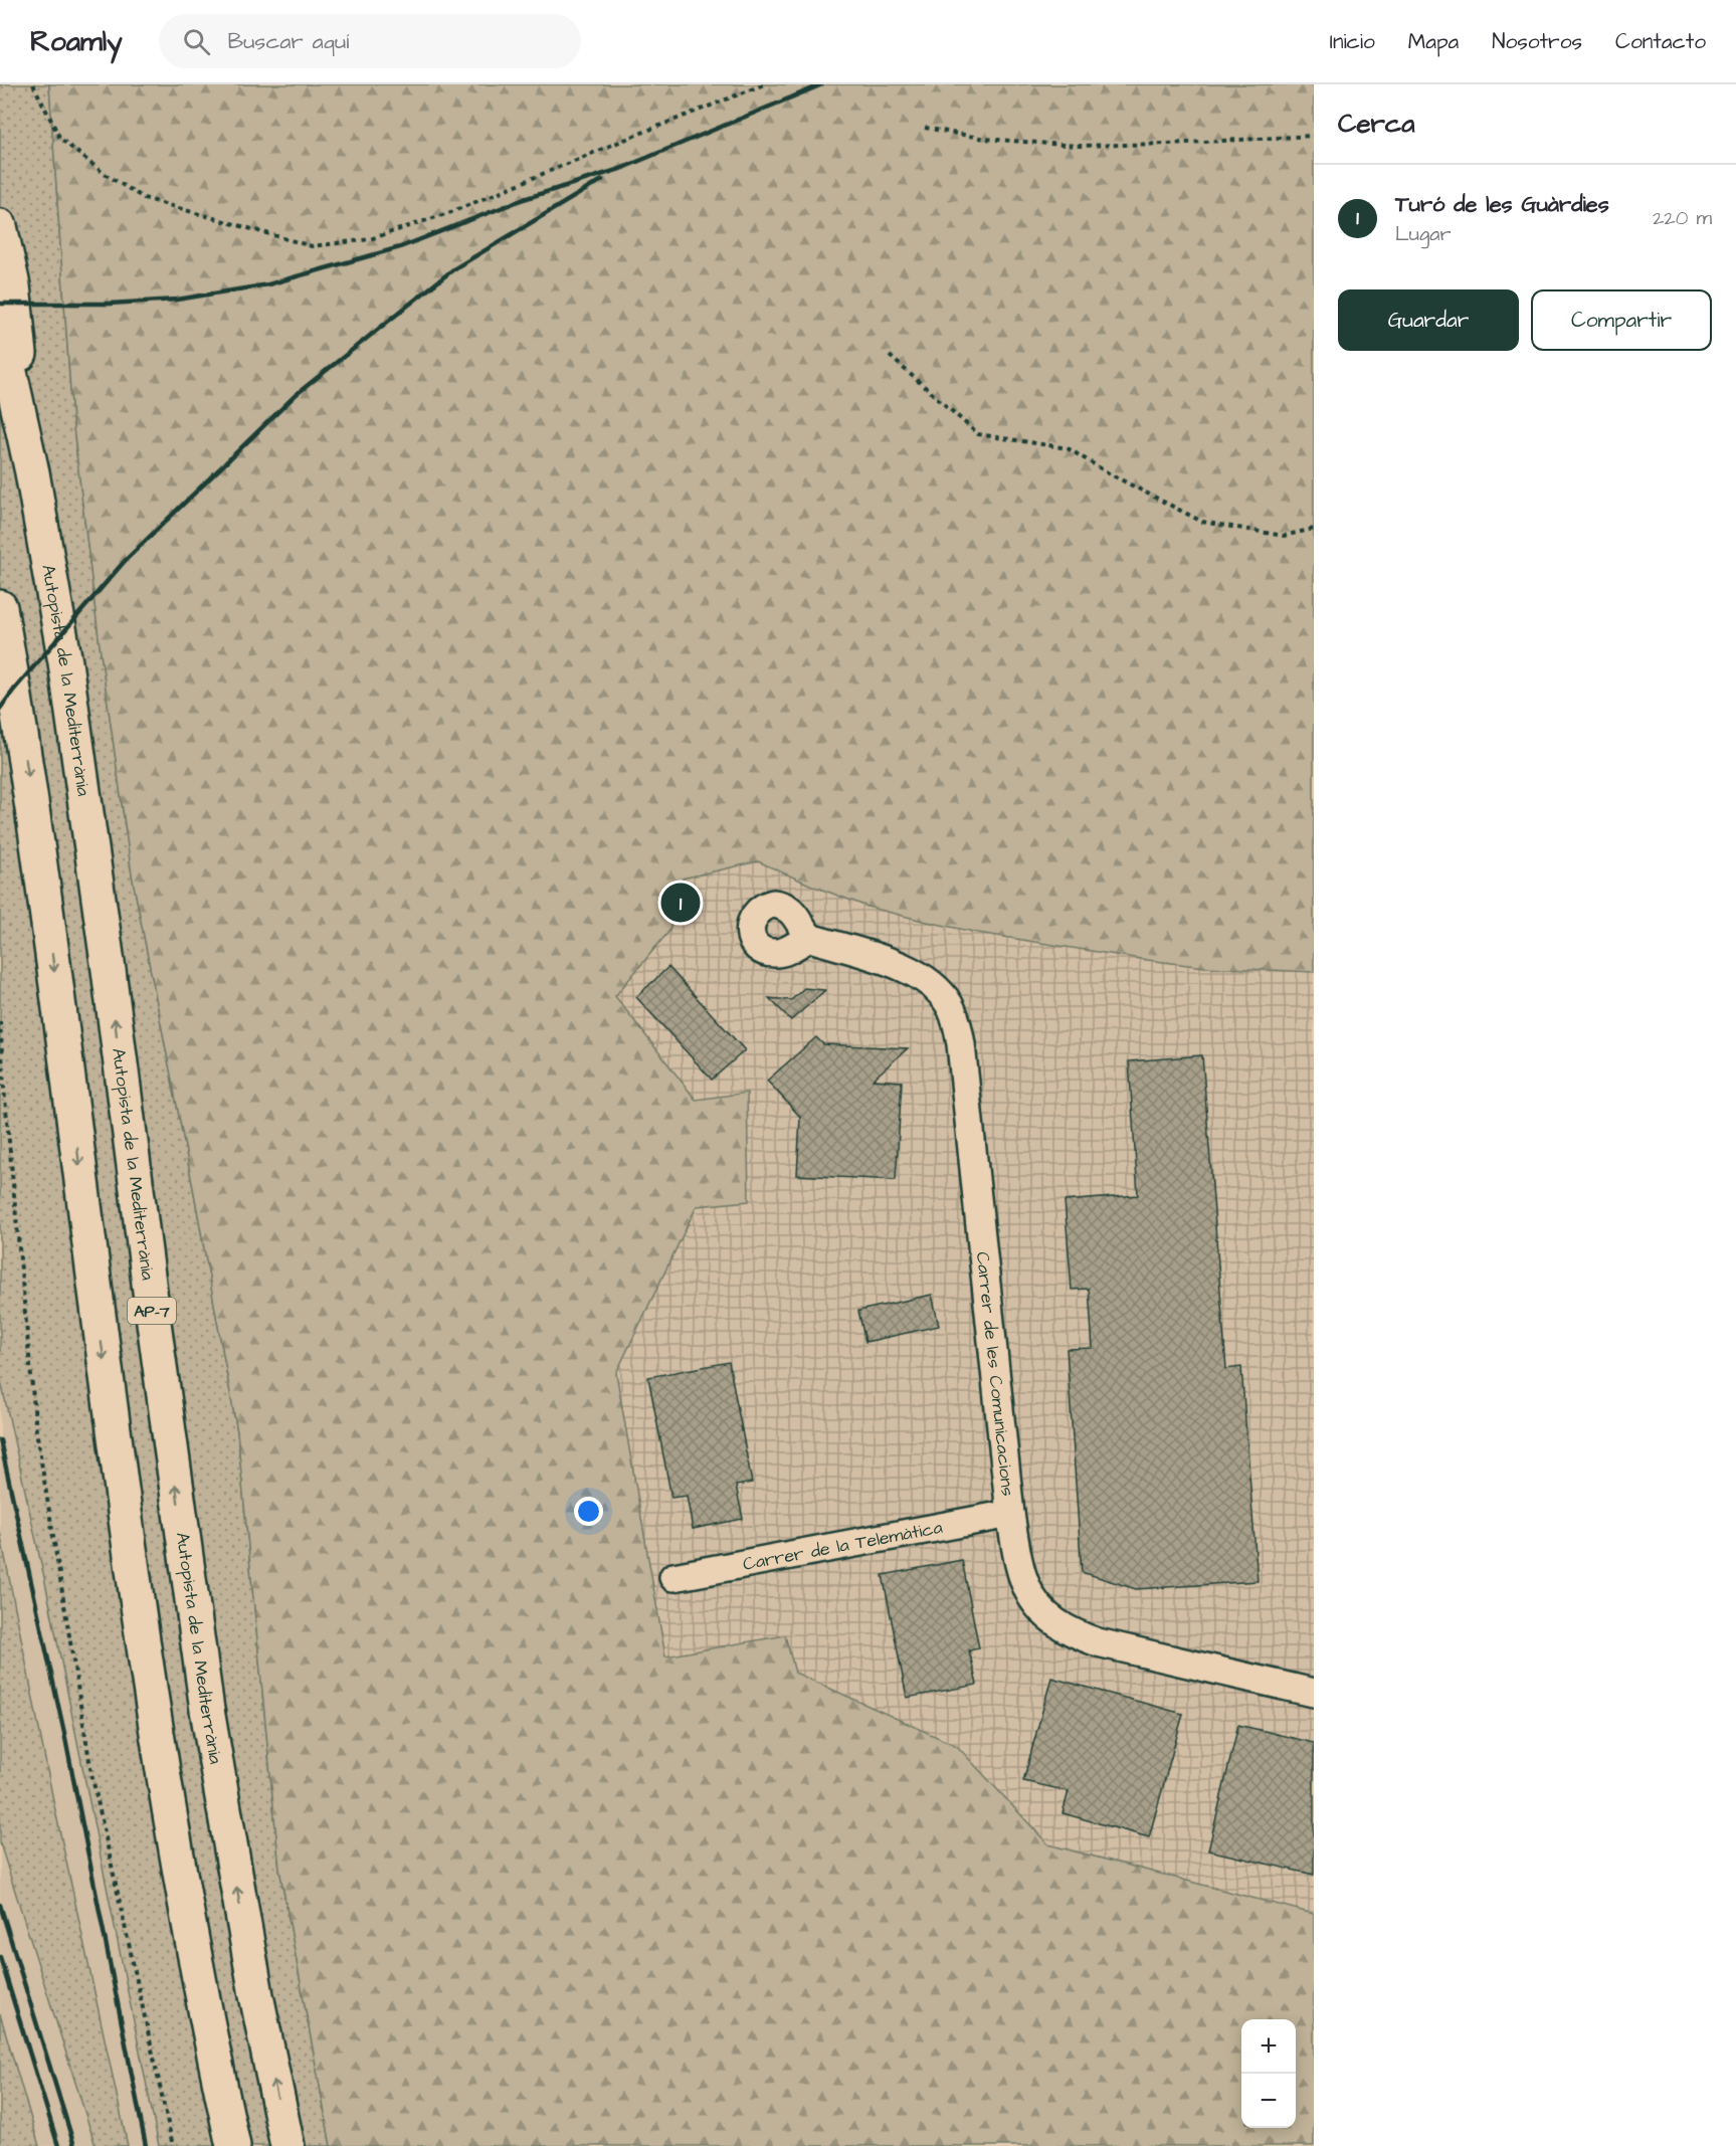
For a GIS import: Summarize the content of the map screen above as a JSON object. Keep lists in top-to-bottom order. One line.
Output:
{"streets":{"highway":["Autopista de la Mediterrània","AP-7"],"street":["Carrer de les Comunicacions","Carrer de la Telemàtica"]},"crossings":[["Carrer de les Comunicacions","Carrer de la Telemàtica"]],"page":{"header":"Roamly","search":"Buscar aquí","nav":["Inicio","Mapa","Nosotros","Contacto"],"heading":"Cerca","list":[{"mark":"1","name":"Turó de les Guàrdies","note":"Lugar","value":"220 m"}],"buttons":["Guardar","Compartir"],"pins":"1","map_buttons":["+","−"]}}
